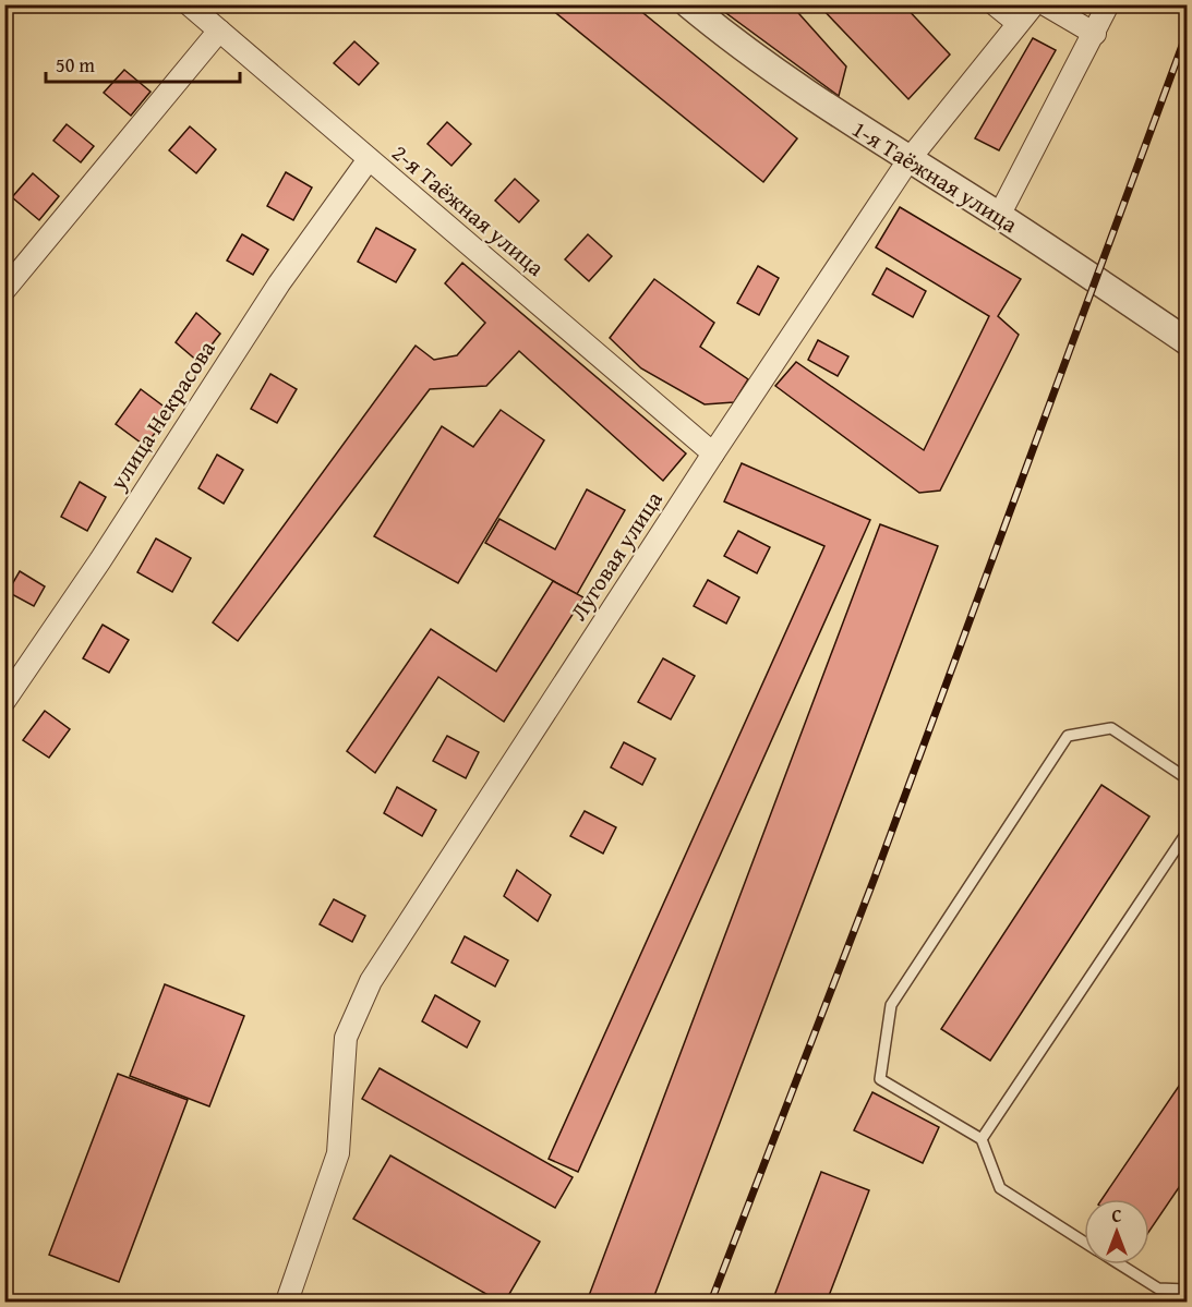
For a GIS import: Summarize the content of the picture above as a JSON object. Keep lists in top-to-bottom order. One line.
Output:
{"streets":{"street":["1-я Таёжная улица","2-я Таёжная улица","улица Некрасова","Луговая улица"]},"crossings":[["1-я Таёжная улица","Луговая улица"],["2-я Таёжная улица","улица Некрасова"],["2-я Таёжная улица","Луговая улица"]],"scale_bar":"50 m","north":"top"}
